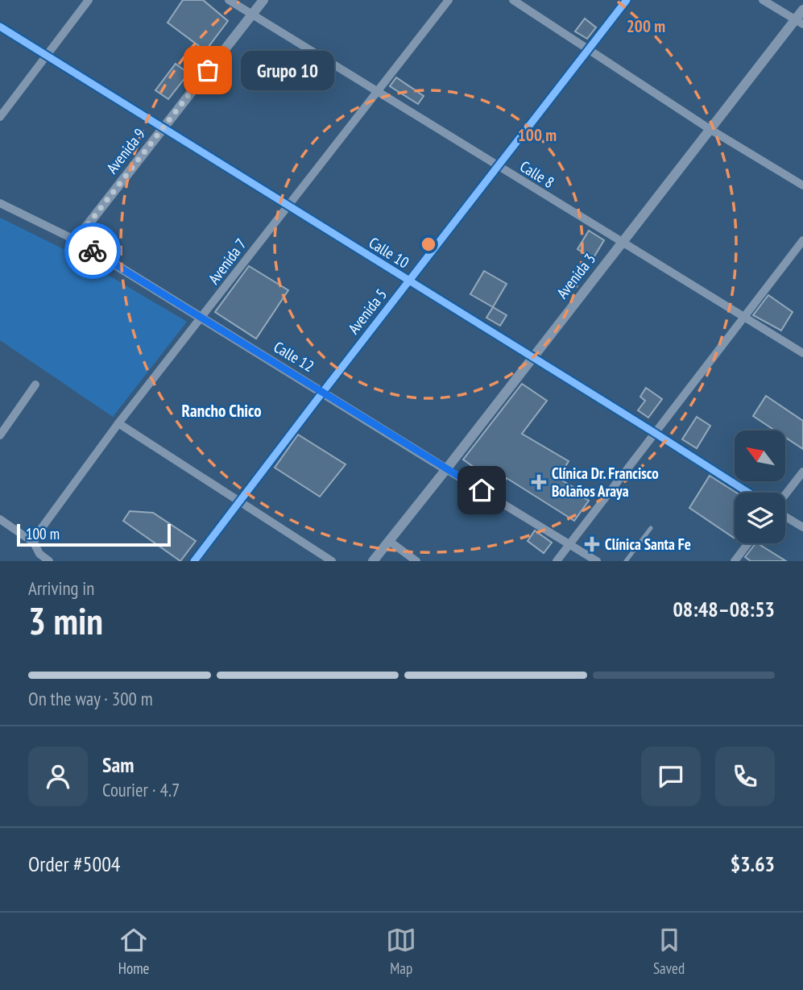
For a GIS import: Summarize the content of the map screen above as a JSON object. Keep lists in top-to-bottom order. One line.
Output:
{"streets":{"street":["Avenida 9","Calle 8","Calle 10","Avenida 7","Avenida 3","Avenida 5","Calle 12"]},"crossings":[["Avenida 9","Calle 8"],["Avenida 9","Calle 10"],["Avenida 9","Calle 12"],["Calle 8","Avenida 7"],["Calle 8","Avenida 3"],["Calle 8","Avenida 5"],["Calle 10","Avenida 7"],["Calle 10","Avenida 3"],["Calle 10","Avenida 5"],["Avenida 7","Calle 12"],["Avenida 3","Calle 12"],["Avenida 5","Calle 12"]],"districts":["Rancho Chico"],"places":{"other":["Grupo 10"],"health":["Clínica Dr. Francisco Bolaños Araya","Clínica Santa Fe"]},"scale_bar":"100 m","north":"top left","page":{"bubble":"Grupo 10","scale":"100 m","heading":["3 min","Arriving in","08:48–08:53"],"panel":["Sam","Courier · 4.7","Order #5004","$3.63"],"bar":"On the way · 300 m","tabs":["Home","Map","Saved"]},"rings":["200 m","100 m"]}
